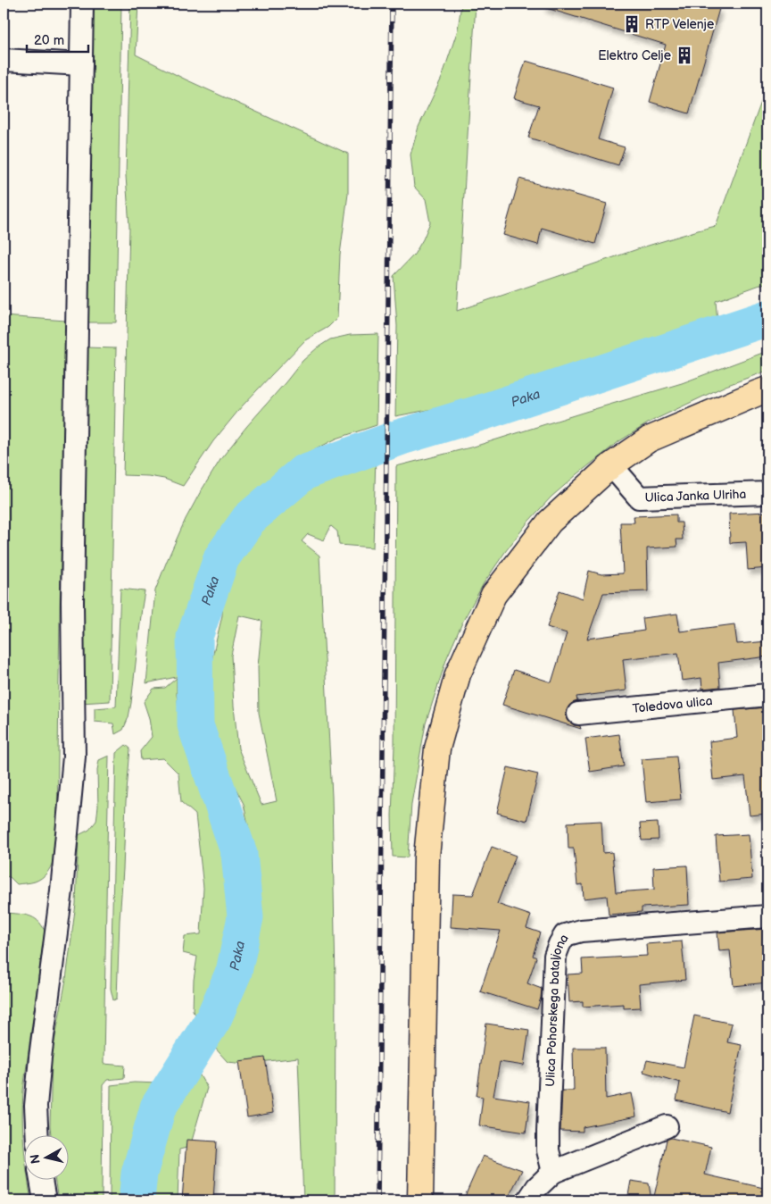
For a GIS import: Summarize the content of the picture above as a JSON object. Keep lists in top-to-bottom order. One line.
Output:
{"streets":{"street":["Ulica Janka Ulriha","Toledova ulica","Ulica Pohorskega bataljona"]},"water":["Paka"],"places":{"building":["RTP Velenje","Elektro Celje"]},"scale_bar":"20 m","north":"left"}
